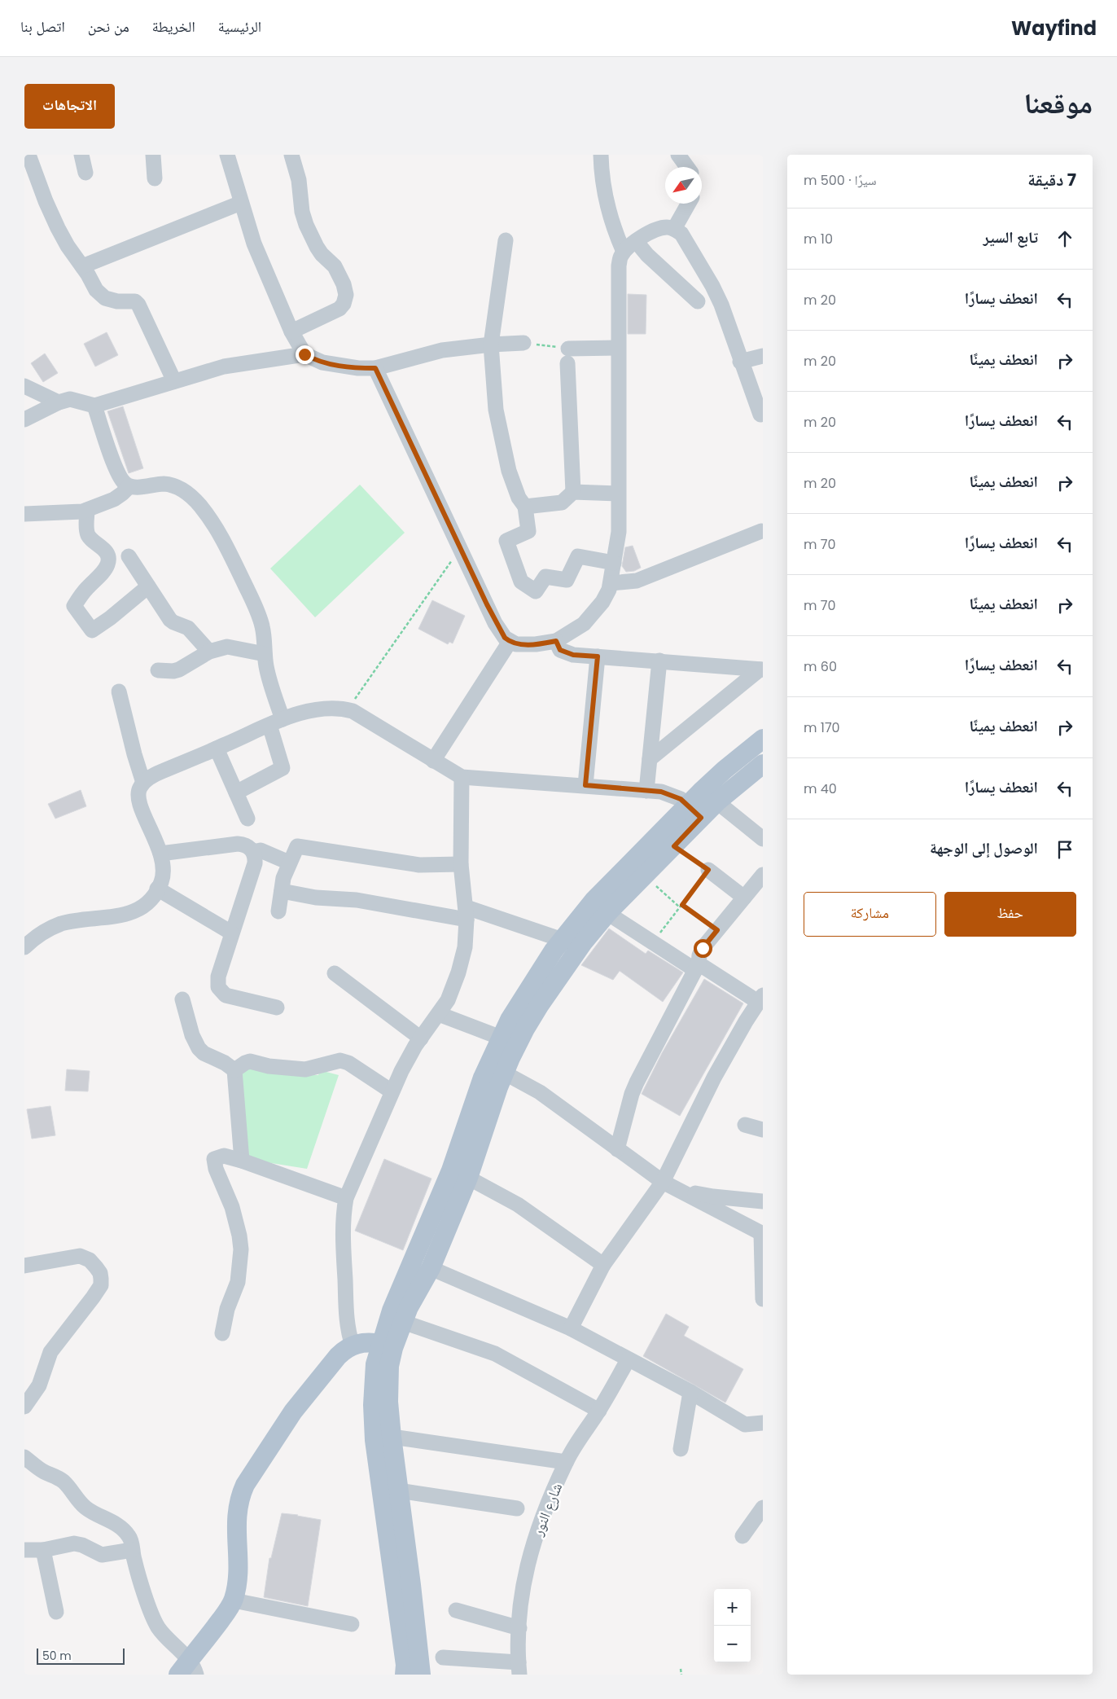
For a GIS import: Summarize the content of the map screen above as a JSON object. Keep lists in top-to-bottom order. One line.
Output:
{"streets":{"street":["شارع النور"]},"scale_bar":"50 m","north":"bottom left","page":{"header":"Wayfind","nav":["الرئيسية","الخريطة","من نحن","اتصل بنا"],"title":"موقعنا","buttons":["الاتجاهات",["حفظ","مشاركة"]],"heading":["7 دقيقة","سيرًا · 500 m"],"list":[["تابع السير","10 m"],["انعطف يسارًا","20 m"],["انعطف يمينًا","20 m"],["انعطف يسارًا","20 m"],["انعطف يمينًا","20 m"],["انعطف يسارًا","70 m"],["انعطف يمينًا","70 m"],["انعطف يسارًا","60 m"],["انعطف يمينًا","170 m"],["انعطف يسارًا","40 m"],"الوصول إلى الوجهة"],"map_buttons":["+","−"],"scale":"50 m"}}
